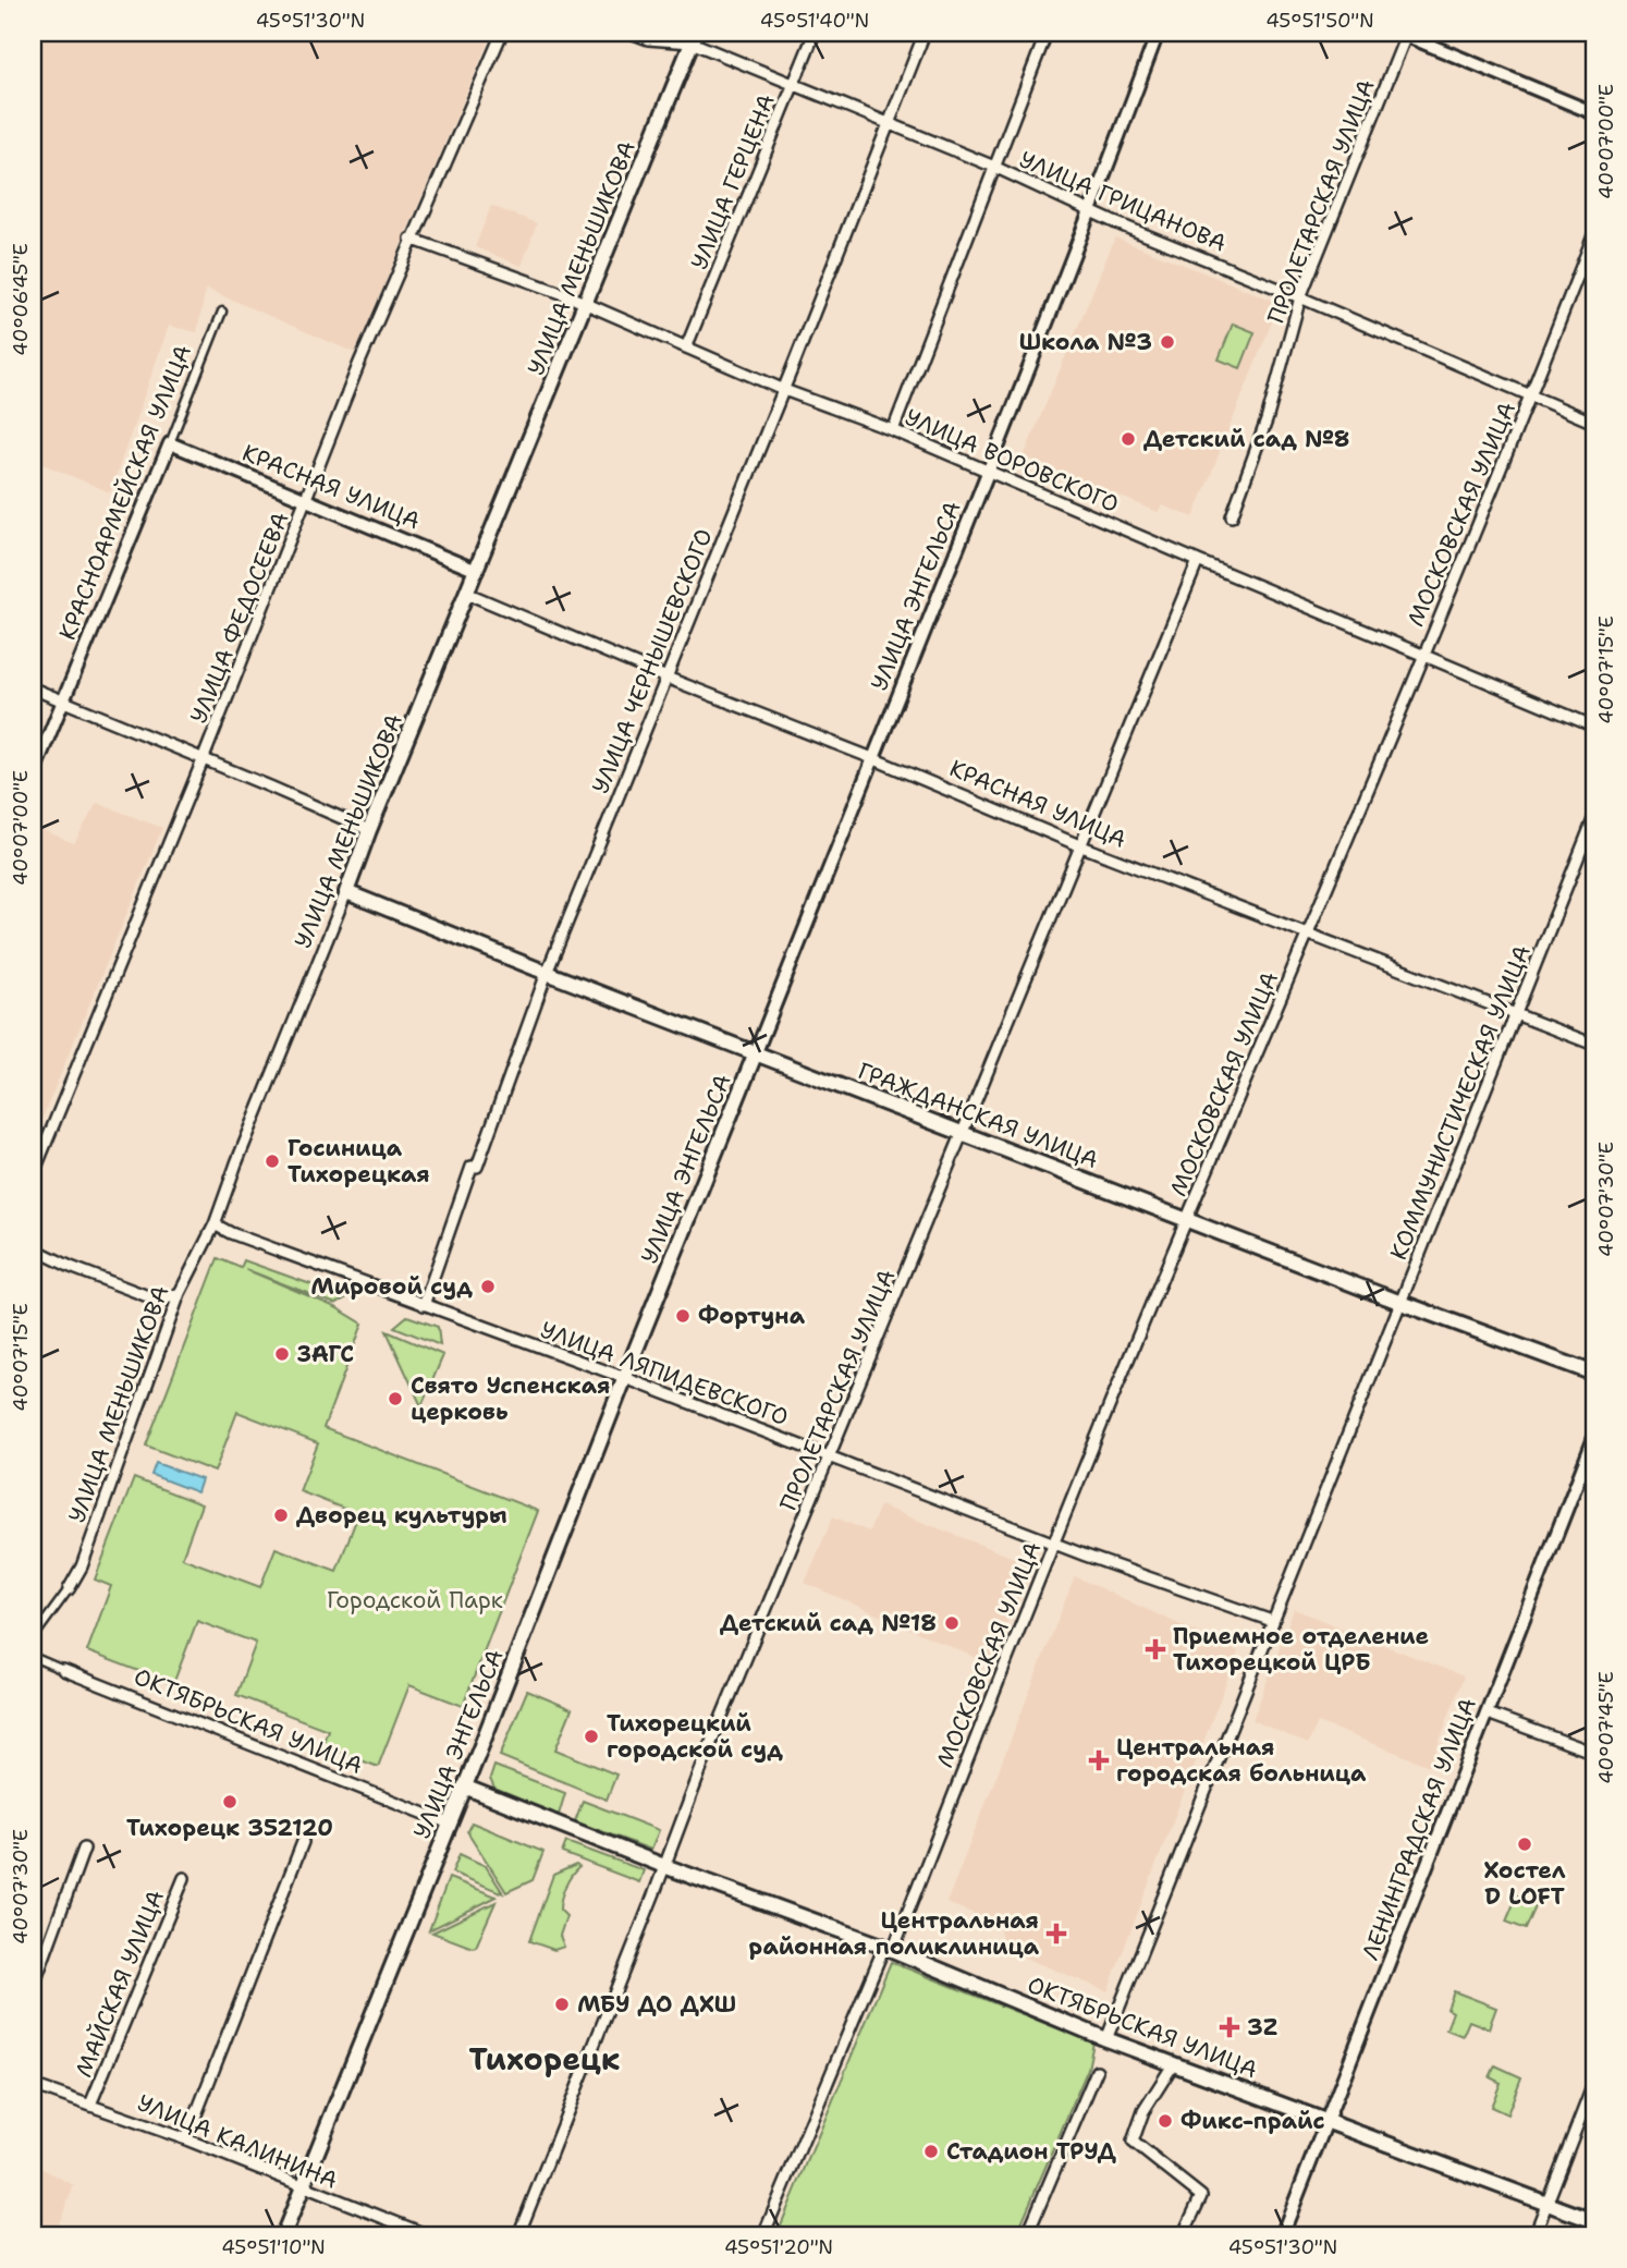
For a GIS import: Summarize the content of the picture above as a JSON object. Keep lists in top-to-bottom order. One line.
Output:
{"streets":{"main road":["УЛИЦА МЕНЬШИКОВА","УЛИЦА ЭНГЕЛЬСА","ГРАЖДАНСКАЯ УЛИЦА","ОКТЯБРЬСКАЯ УЛИЦА"],"street":["УЛИЦА ГЕРЦЕНА","УЛИЦА ГРИЦАНОВА","ПРОЛЕТАРСКАЯ УЛИЦА","УЛИЦА ВОРОВСКОГО","КРАСНАЯ УЛИЦА","КРАСНОАРМЕЙСКАЯ УЛИЦА","МОСКОВСКАЯ УЛИЦА","УЛИЦА ФЕДОСЕЕВА","УЛИЦА ЧЕРНЫШЕВСКОГО","КОММУНИСТИЧЕСКАЯ УЛИЦА","УЛИЦА ЛЯПИДЕВСКОГО","ЛЕНИНГРАДСКАЯ УЛИЦА","МАЙСКАЯ УЛИЦА","УЛИЦА КАЛИНИНА"]},"crossings":[["УЛИЦА ГЕРЦЕНА","УЛИЦА ГРИЦАНОВА"],["УЛИЦА ГЕРЦЕНА","УЛИЦА ВОРОВСКОГО"],["УЛИЦА ГРИЦАНОВА","ПРОЛЕТАРСКАЯ УЛИЦА"],["УЛИЦА ГРИЦАНОВА","УЛИЦА МЕНЬШИКОВА"],["УЛИЦА ГРИЦАНОВА","МОСКОВСКАЯ УЛИЦА"],["УЛИЦА ГРИЦАНОВА","УЛИЦА ЭНГЕЛЬСА"],["УЛИЦА ГРИЦАНОВА","УЛИЦА ЧЕРНЫШЕВСКОГО"],["ПРОЛЕТАРСКАЯ УЛИЦА","УЛИЦА ВОРОВСКОГО"],["ПРОЛЕТАРСКАЯ УЛИЦА","КРАСНАЯ УЛИЦА"],["ПРОЛЕТАРСКАЯ УЛИЦА","ГРАЖДАНСКАЯ УЛИЦА"],["ПРОЛЕТАРСКАЯ УЛИЦА","УЛИЦА ЛЯПИДЕВСКОГО"],["ПРОЛЕТАРСКАЯ УЛИЦА","ОКТЯБРЬСКАЯ УЛИЦА"],["УЛИЦА МЕНЬШИКОВА","УЛИЦА ВОРОВСКОГО"],["УЛИЦА МЕНЬШИКОВА","КРАСНАЯ УЛИЦА"],["УЛИЦА МЕНЬШИКОВА","ГРАЖДАНСКАЯ УЛИЦА"],["УЛИЦА МЕНЬШИКОВА","УЛИЦА ЛЯПИДЕВСКОГО"],["УЛИЦА ВОРОВСКОГО","МОСКОВСКАЯ УЛИЦА"],["УЛИЦА ВОРОВСКОГО","УЛИЦА ЭНГЕЛЬСА"],["УЛИЦА ВОРОВСКОГО","УЛИЦА ФЕДОСЕЕВА"],["УЛИЦА ВОРОВСКОГО","УЛИЦА ЧЕРНЫШЕВСКОГО"],["КРАСНАЯ УЛИЦА","КРАСНОАРМЕЙСКАЯ УЛИЦА"],["КРАСНАЯ УЛИЦА","МОСКОВСКАЯ УЛИЦА"],["КРАСНАЯ УЛИЦА","УЛИЦА ЭНГЕЛЬСА"],["КРАСНАЯ УЛИЦА","УЛИЦА ФЕДОСЕЕВА"],["КРАСНАЯ УЛИЦА","УЛИЦА ЧЕРНЫШЕВСКОГО"],["КРАСНАЯ УЛИЦА","КОММУНИСТИЧЕСКАЯ УЛИЦА"],["МОСКОВСКАЯ УЛИЦА","ГРАЖДАНСКАЯ УЛИЦА"],["МОСКОВСКАЯ УЛИЦА","УЛИЦА ЛЯПИДЕВСКОГО"],["МОСКОВСКАЯ УЛИЦА","ОКТЯБРЬСКАЯ УЛИЦА"],["УЛИЦА ЭНГЕЛЬСА","ГРАЖДАНСКАЯ УЛИЦА"],["УЛИЦА ЭНГЕЛЬСА","УЛИЦА ЛЯПИДЕВСКОГО"],["УЛИЦА ЭНГЕЛЬСА","ОКТЯБРЬСКАЯ УЛИЦА"],["УЛИЦА ЭНГЕЛЬСА","УЛИЦА КАЛИНИНА"],["УЛИЦА ЧЕРНЫШЕВСКОГО","ГРАЖДАНСКАЯ УЛИЦА"],["УЛИЦА ЧЕРНЫШЕВСКОГО","УЛИЦА ЛЯПИДЕВСКОГО"],["КОММУНИСТИЧЕСКАЯ УЛИЦА","ГРАЖДАНСКАЯ УЛИЦА"],["КОММУНИСТИЧЕСКАЯ УЛИЦА","УЛИЦА ЛЯПИДЕВСКОГО"],["КОММУНИСТИЧЕСКАЯ УЛИЦА","ОКТЯБРЬСКАЯ УЛИЦА"],["ОКТЯБРЬСКАЯ УЛИЦА","ЛЕНИНГРАДСКАЯ УЛИЦА"],["МАЙСКАЯ УЛИЦА","УЛИЦА КАЛИНИНА"]],"districts":["Тихорецк"],"parks":["Городской Парк"],"places":{"other":["Школа №3","Детский сад №8","Госиница Тихорецкая","Мировой суд","Фортуна","ЗАГС","Свято Успенская церковь","Дворец культуры","Детский сад №18","Тихорецкий городской суд","Тихорецк 352120","Хостел D LOFT","МБУ ДО ДХШ","Фикс-прайс","Стадион ТРУД"],"health":["Приемное отделение Тихорецкой ЦРБ","Центральная городская больница","Центральная районная поликлиница","3Z"]},"coordinates":["45°51'30\"N","45°51'40\"N","45°51'50\"N","40°07'00\"E","40°06'45\"E","40°07'15\"E","40°07'30\"E","40°07'45\"E","45°51'10\"N","45°51'20\"N"]}
